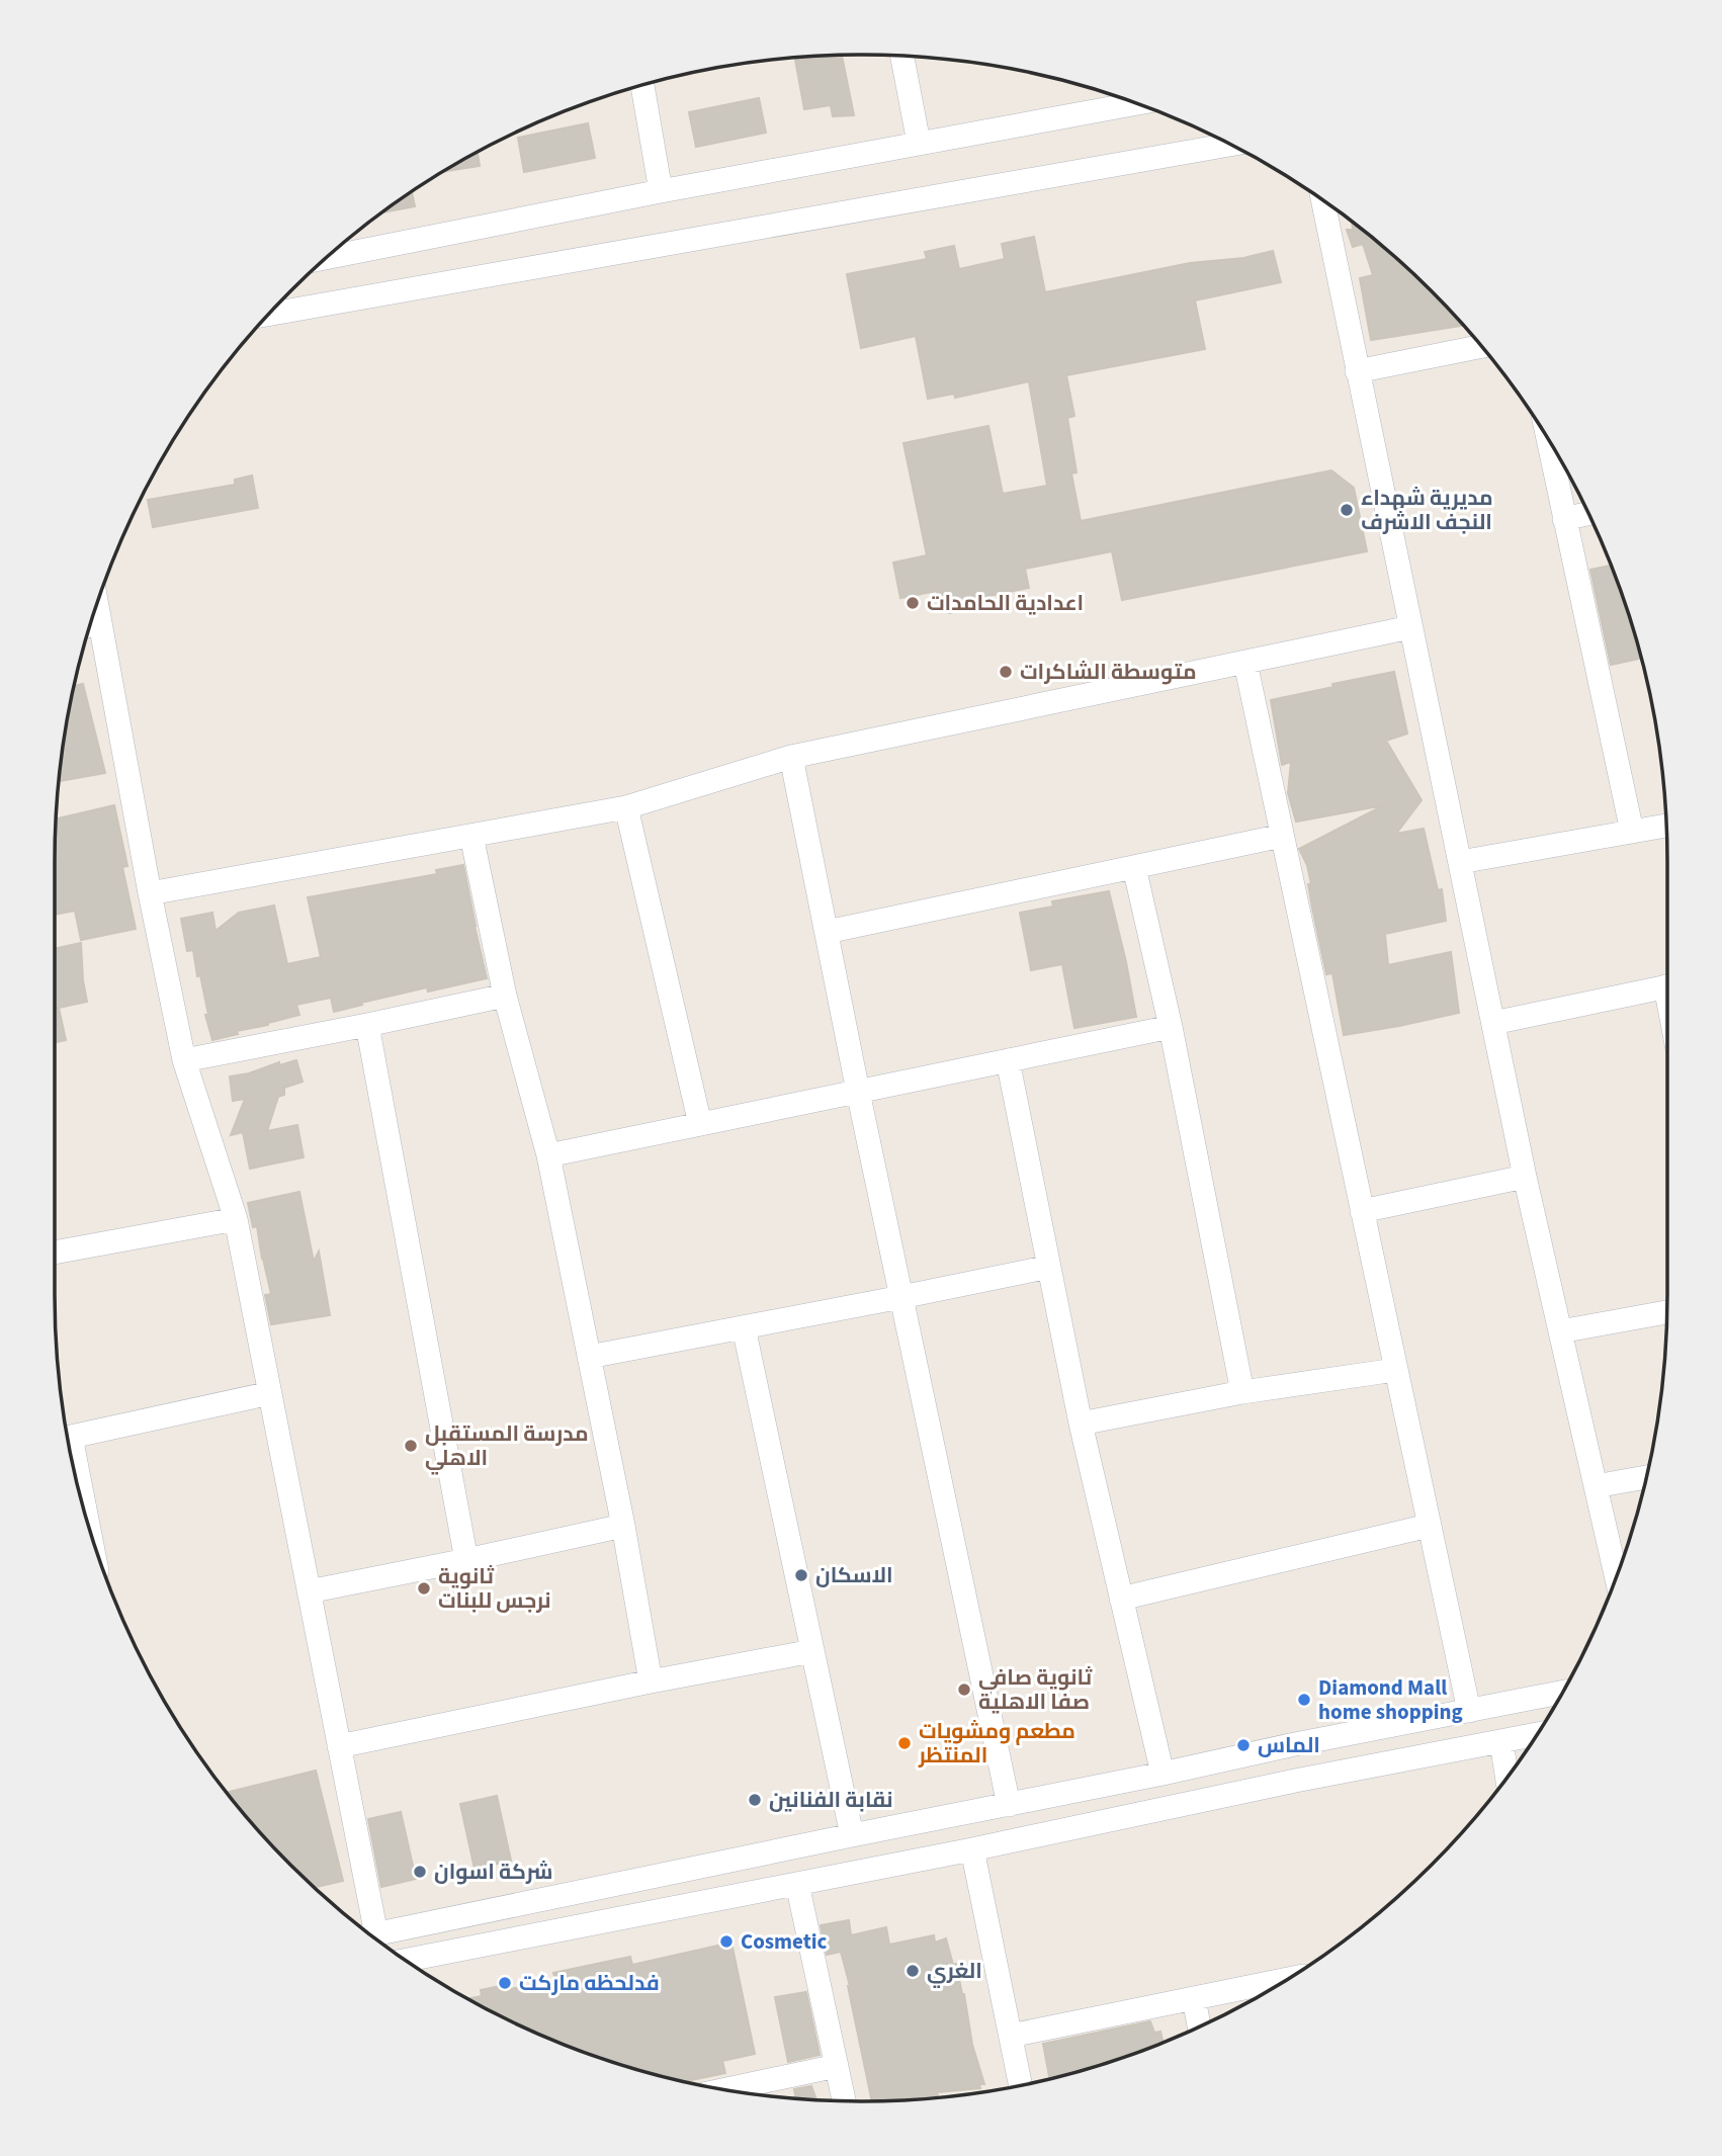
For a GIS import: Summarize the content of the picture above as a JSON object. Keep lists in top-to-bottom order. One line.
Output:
{"places":["مديرية شهداء النجف الاشرف","اعدادية الحامدات","متوسطة الشاكرات","مدرسة المستقبل الاهلي","الاسكان","ثانوية نرجس للبنات","ثانوية صافي صفا الاهلية","Diamond Mall home shopping","مطعم ومشويات المنتظر","الماس","نقابة الفنانين","شركة اسوان","Cosmetic","الغري","فدلحظه ماركت"]}
